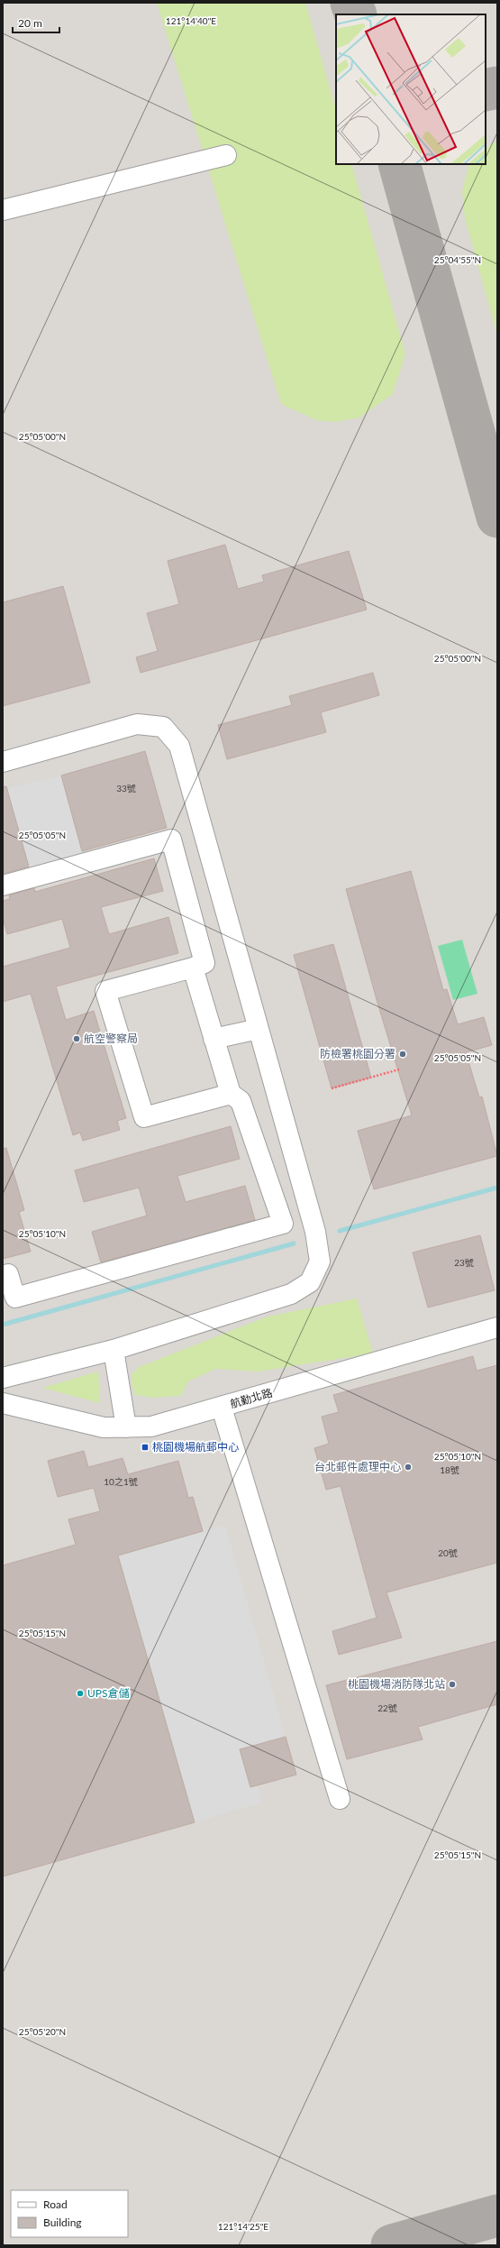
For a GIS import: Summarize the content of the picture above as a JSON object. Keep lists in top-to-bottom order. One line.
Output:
{"streets":{"street":["航勤北路"]},"places":{"other":["航空警察局","防檢署桃園分署","台北郵件處理中心","桃園機場消防隊北站","UPS倉儲"],"transit":["桃園機場航郵中心"]},"house_numbers":["33號","23號","18號","10之1號","20號","22號"],"legend":["Road","Building"],"scale_bar":"20 m","coordinates":["121°14'40\"E","25°04'55\"N","25°05'00\"N","25°05'05\"N","25°05'10\"N","25°05'15\"N","25°05'20\"N","121°14'25\"E"]}
